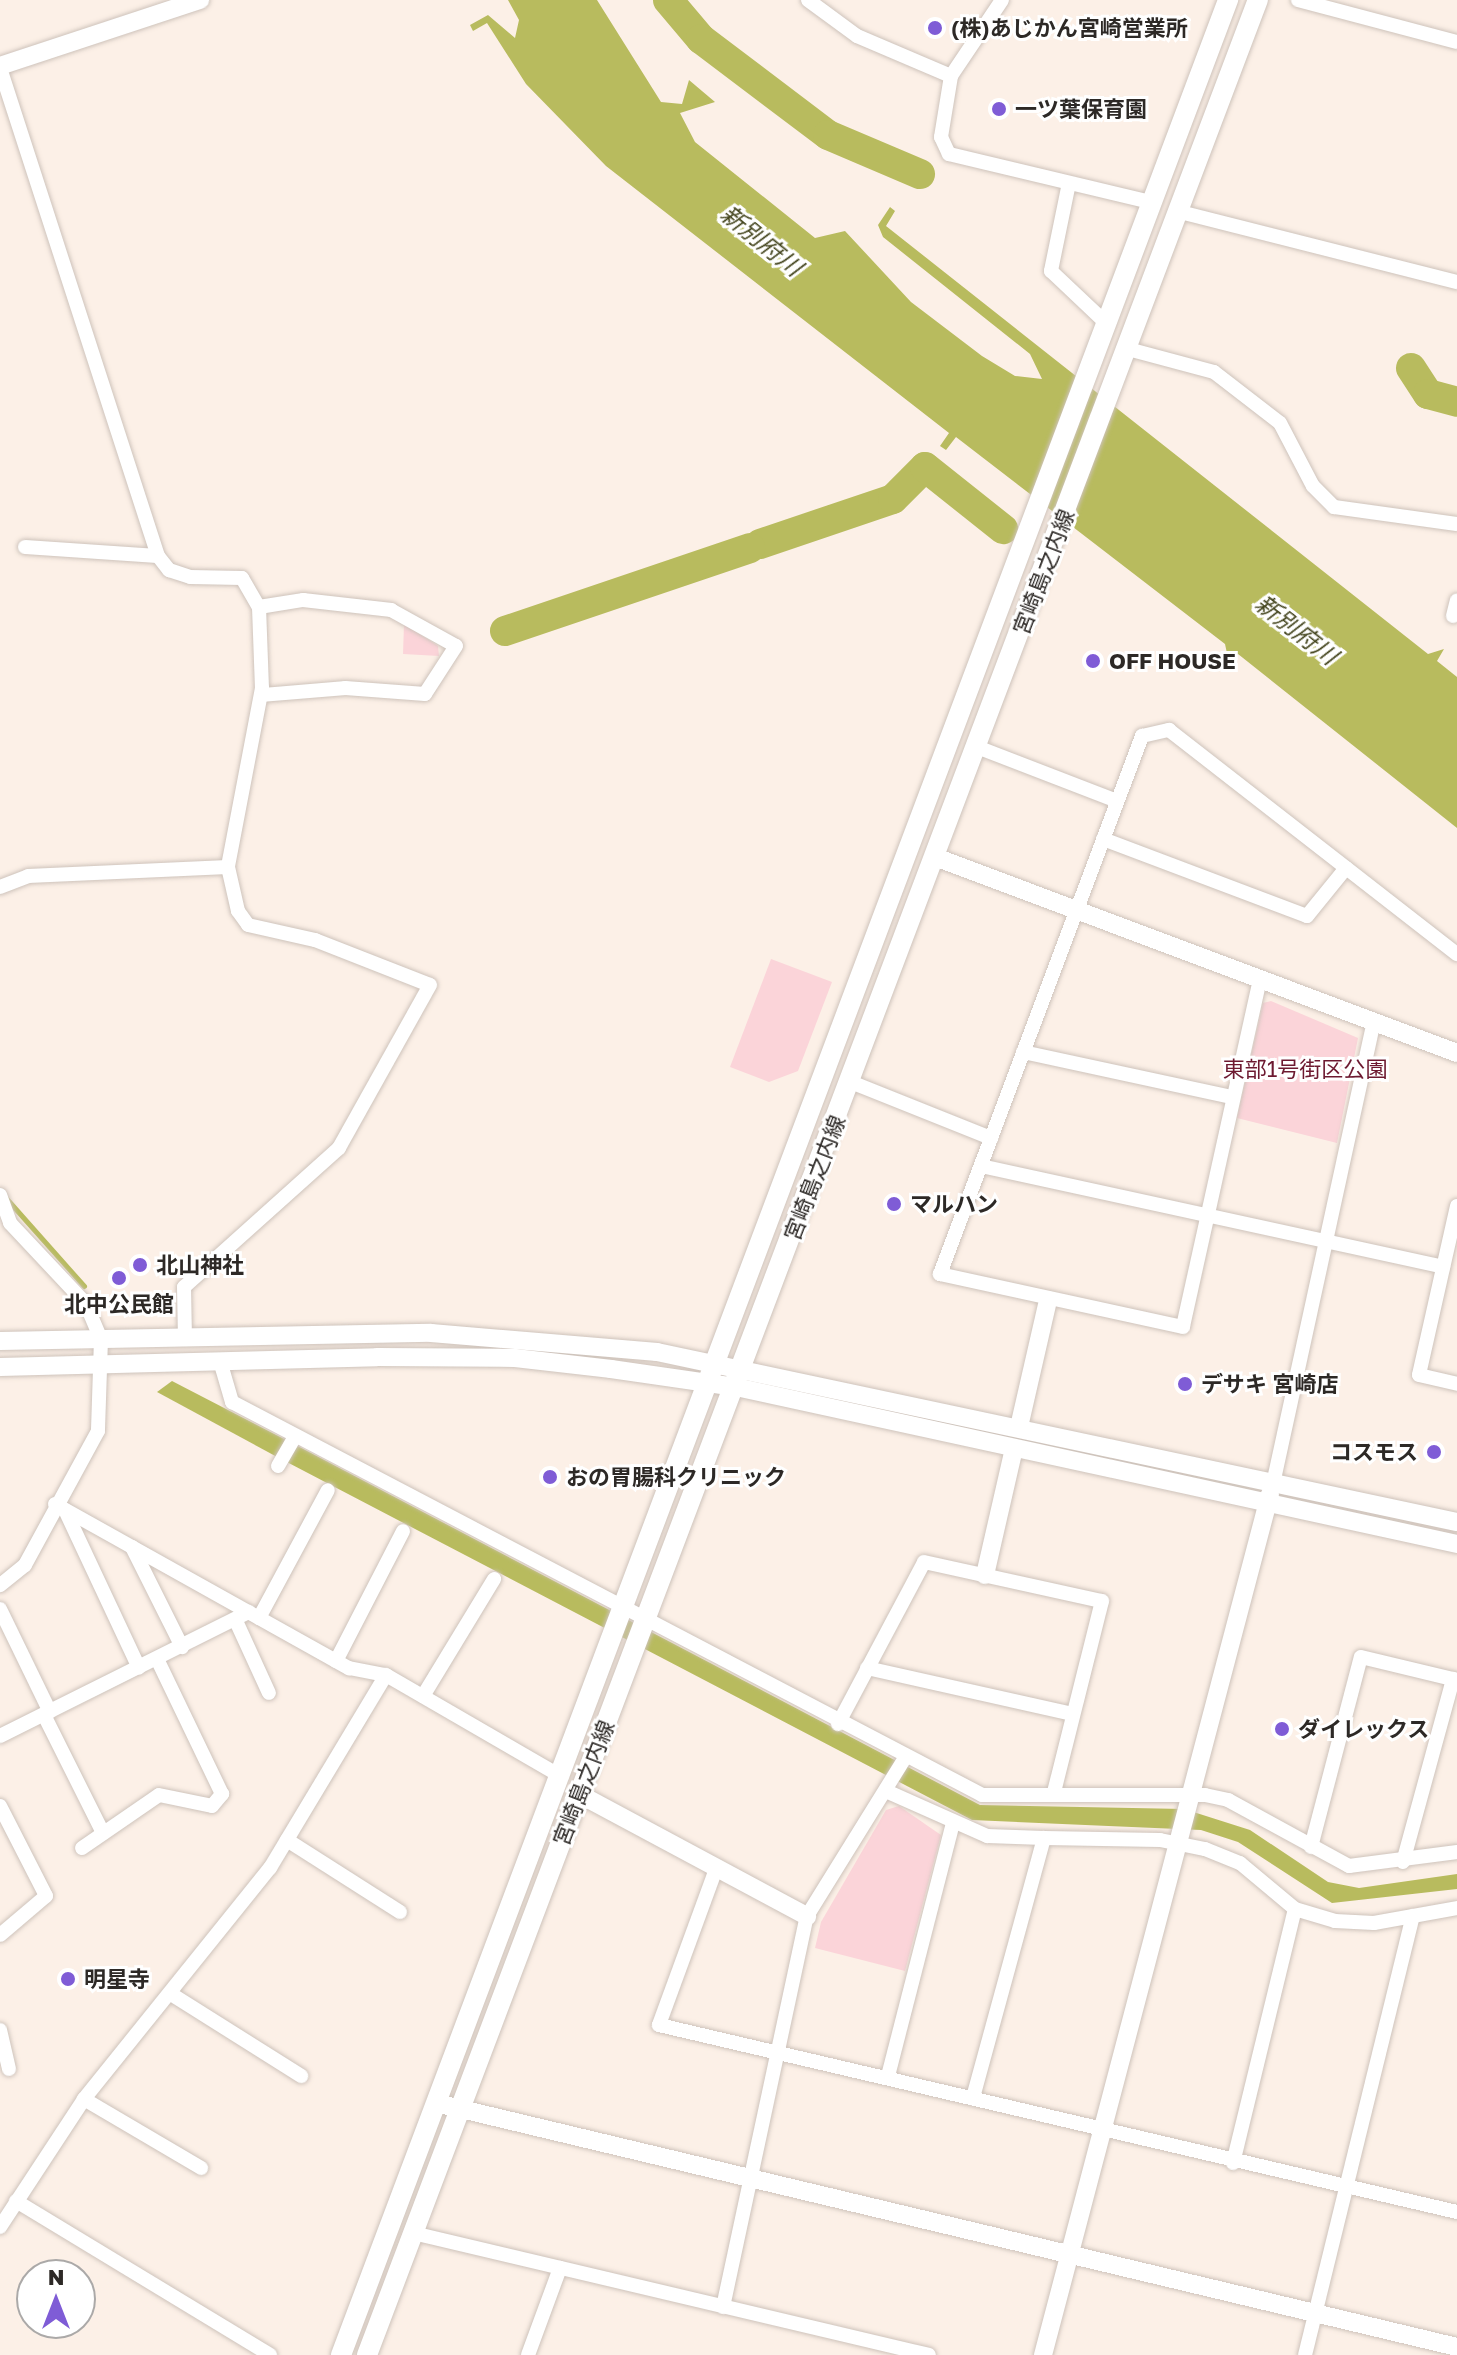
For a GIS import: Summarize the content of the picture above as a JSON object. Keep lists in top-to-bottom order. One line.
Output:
{"streets":{"main road":["宮崎島之内線"]},"water":["新別府川"],"parks":["東部1号街区公園"],"places":["(株)あじかん宮崎営業所","一ツ葉保育園","OFF HOUSE","マルハン","北山神社","北中公民館","デサキ 宮崎店","コスモス","おの胃腸科クリニック","ダイレックス","明星寺"],"north":"top"}
